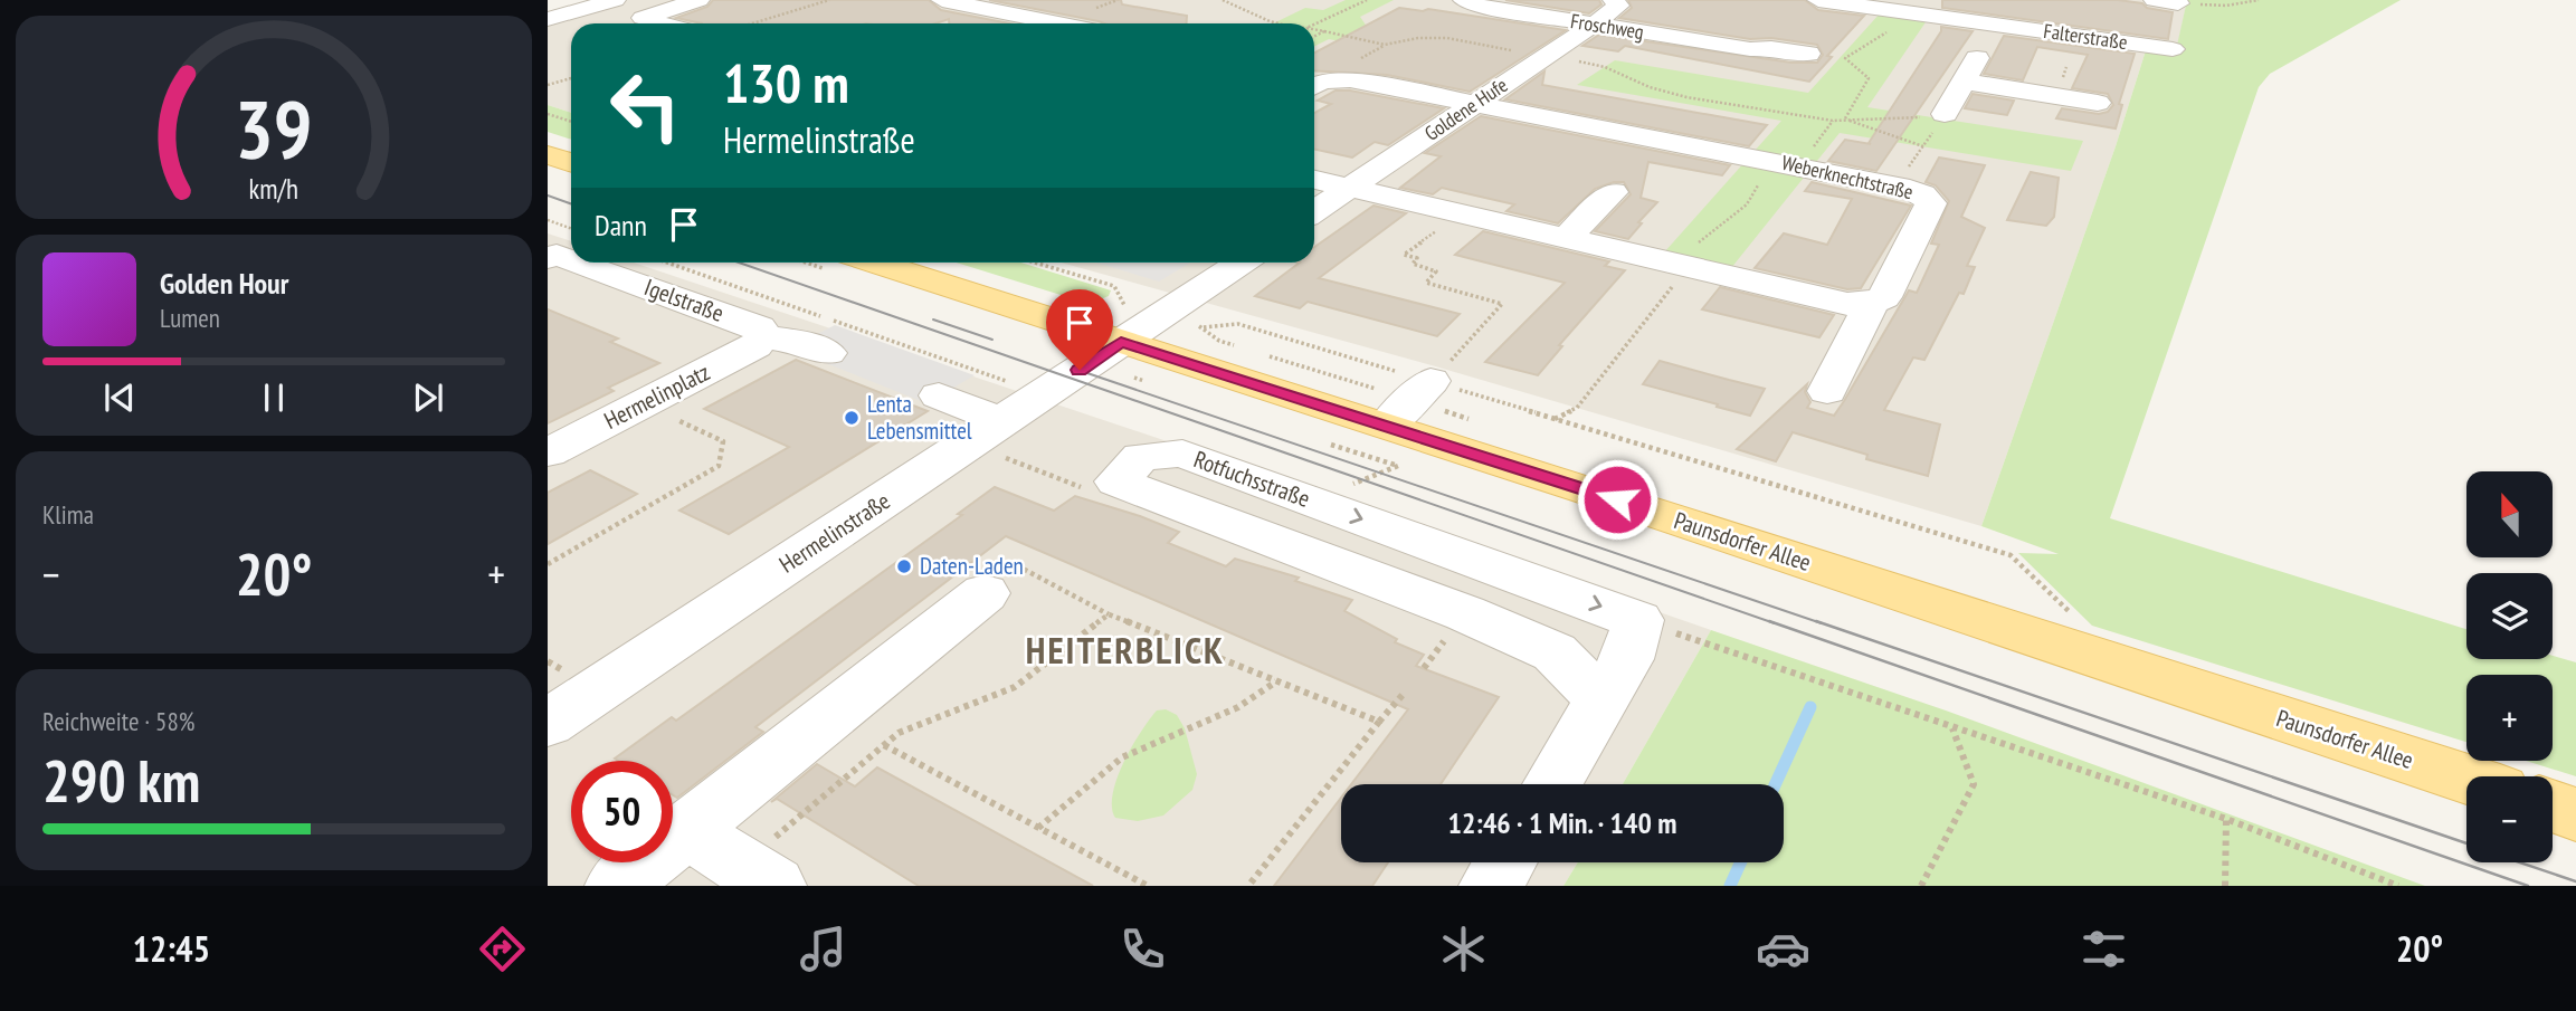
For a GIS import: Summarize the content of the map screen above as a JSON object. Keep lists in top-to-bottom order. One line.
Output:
{"streets":{"main road":["Paunsdorfer Allee"],"street":["Froschweg","Falterstraße","Goldene Hufe","Weberknechtstraße","Igelstraße","Hermelinplatz","Rotfuchsstraße","Hermelinstraße"]},"crossings":[["Froschweg","Goldene Hufe"],["Goldene Hufe","Weberknechtstraße"],["Igelstraße","Hermelinplatz"],["Hermelinstraße","Paunsdorfer Allee"]],"districts":["HEITERBLICK"],"places":["Lenta Lebensmittel","Daten-Laden"],"north":"top","page":{"turn":["130 m","Hermelinstraße"],"then":"Dann","song":["Golden Hour","Lumen"],"tile":["Klima",["Reichweite · 58%","290 km"]],"map_buttons":["+","−"],"heat":["−","20°","+"],"limit":"50","trip":"12:46 · 1 Min. · 140 m","tabs":["12:45","20°"],"gauge":["39","km/h"]}}
